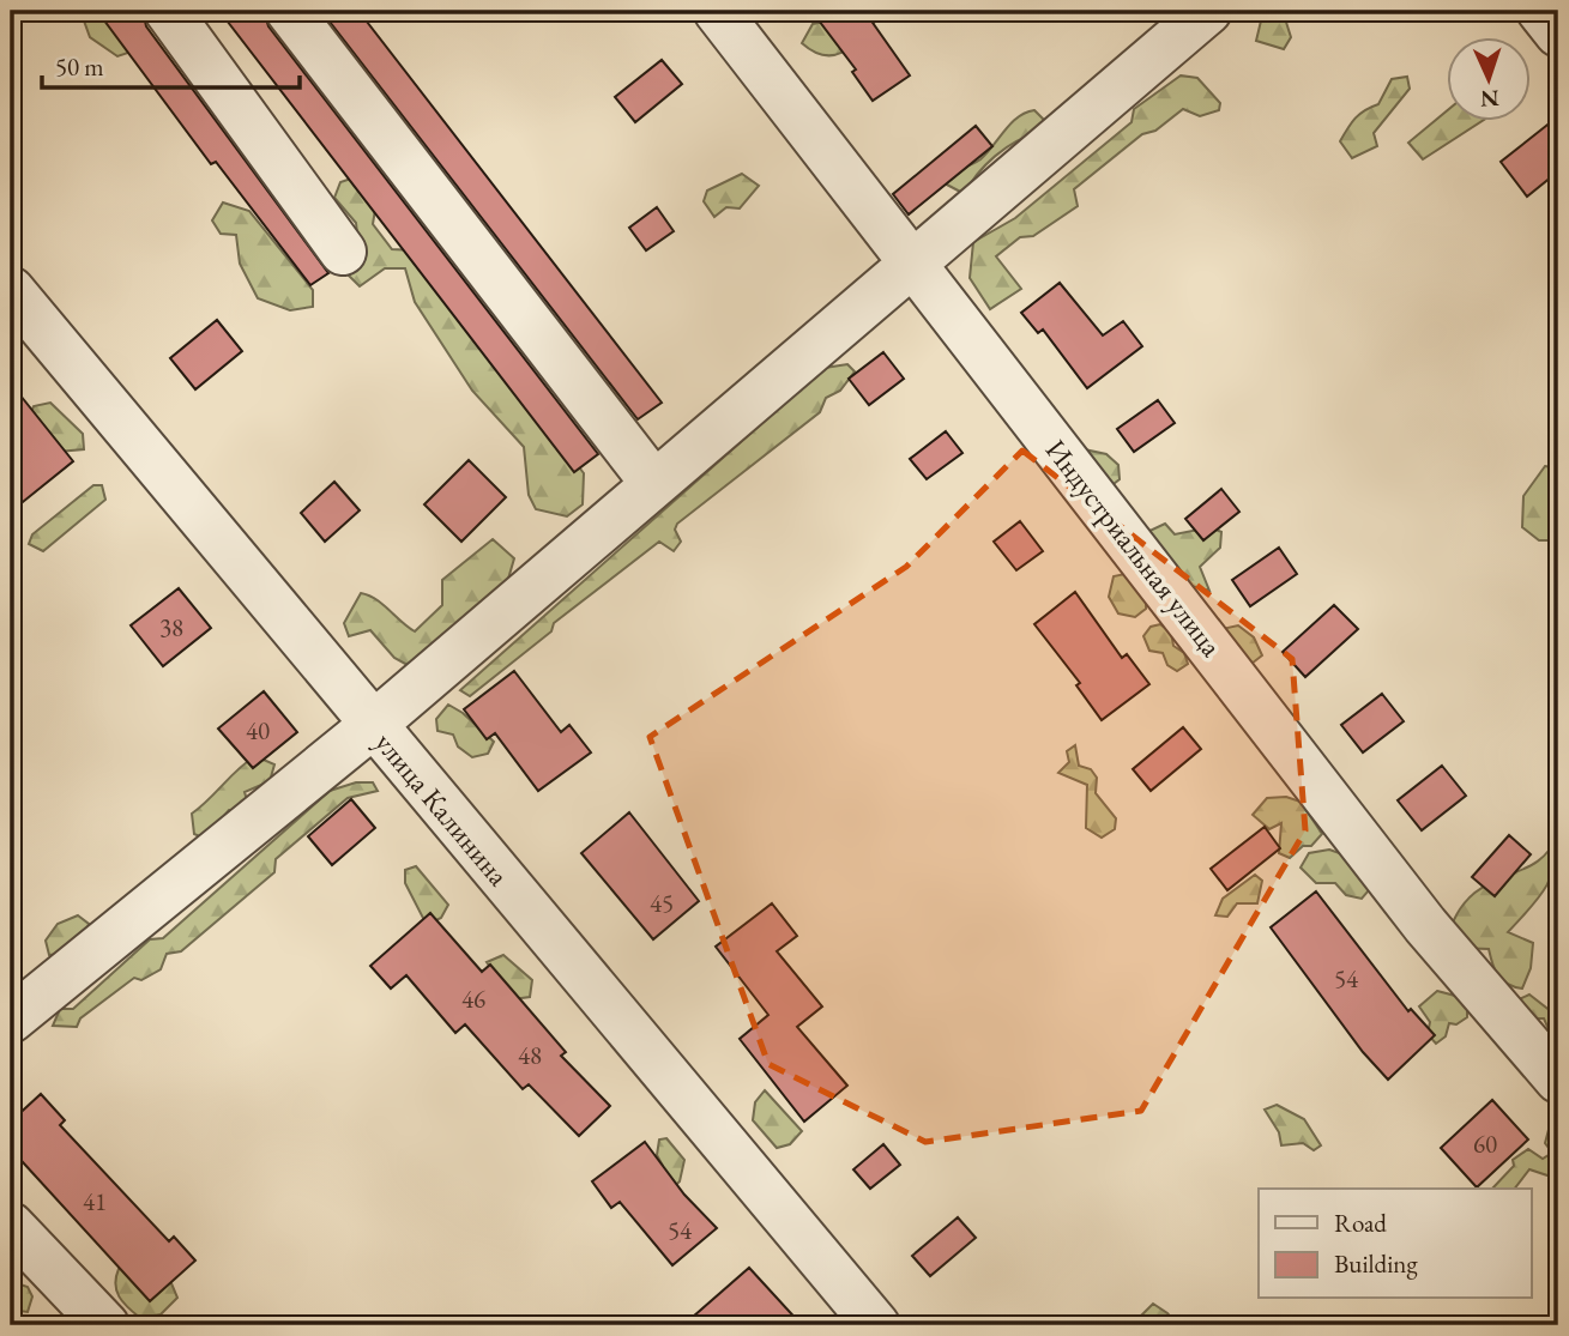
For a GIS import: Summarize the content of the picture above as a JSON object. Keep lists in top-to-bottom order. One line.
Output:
{"streets":{"street":["Индустриальная улица","улица Калинина"]},"house_numbers":["38","40","45","54","46","48","60","41","54"],"legend":["Road","Building"],"scale_bar":"50 m","north":"bottom"}
